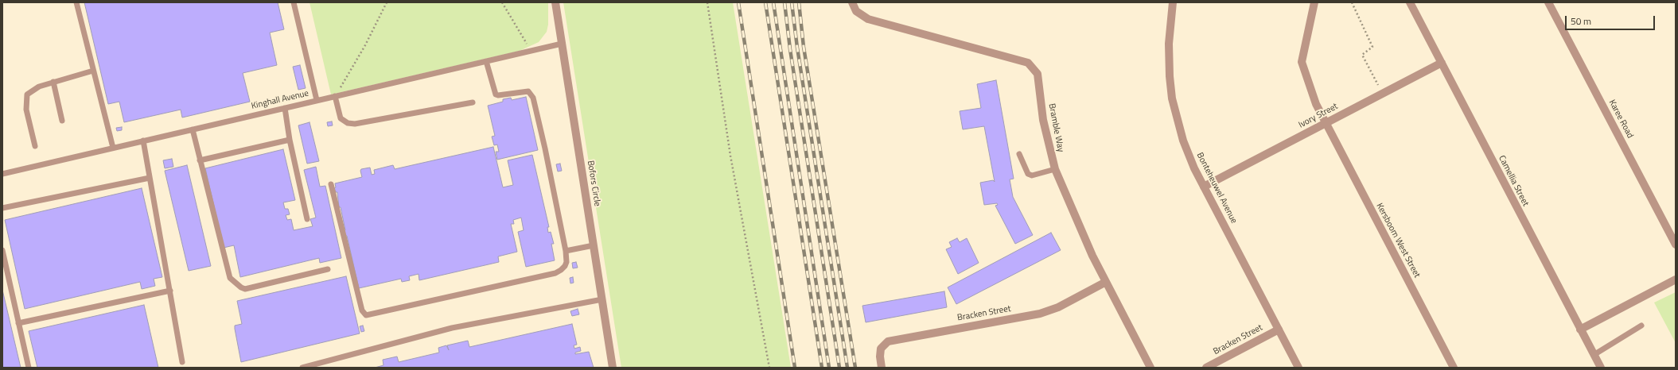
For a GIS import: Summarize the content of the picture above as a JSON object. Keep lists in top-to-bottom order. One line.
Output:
{"streets":{"street":["Ivory Street","Karee Road","Bramble Way","Camellia Street","Bofors Circle","Bonteheuwel Avenue","Kersboom West Street","Bracken Street"],"lane":["Kinghall Avenue"]},"crossings":[["Kinghall Avenue","Bofors Circle"],["Ivory Street","Camellia Street"],["Ivory Street","Bonteheuwel Avenue"],["Ivory Street","Kersboom West Street"],["Bramble Way","Bracken Street"],["Bonteheuwel Avenue","Bracken Street"]],"scale_bar":"50 m"}
